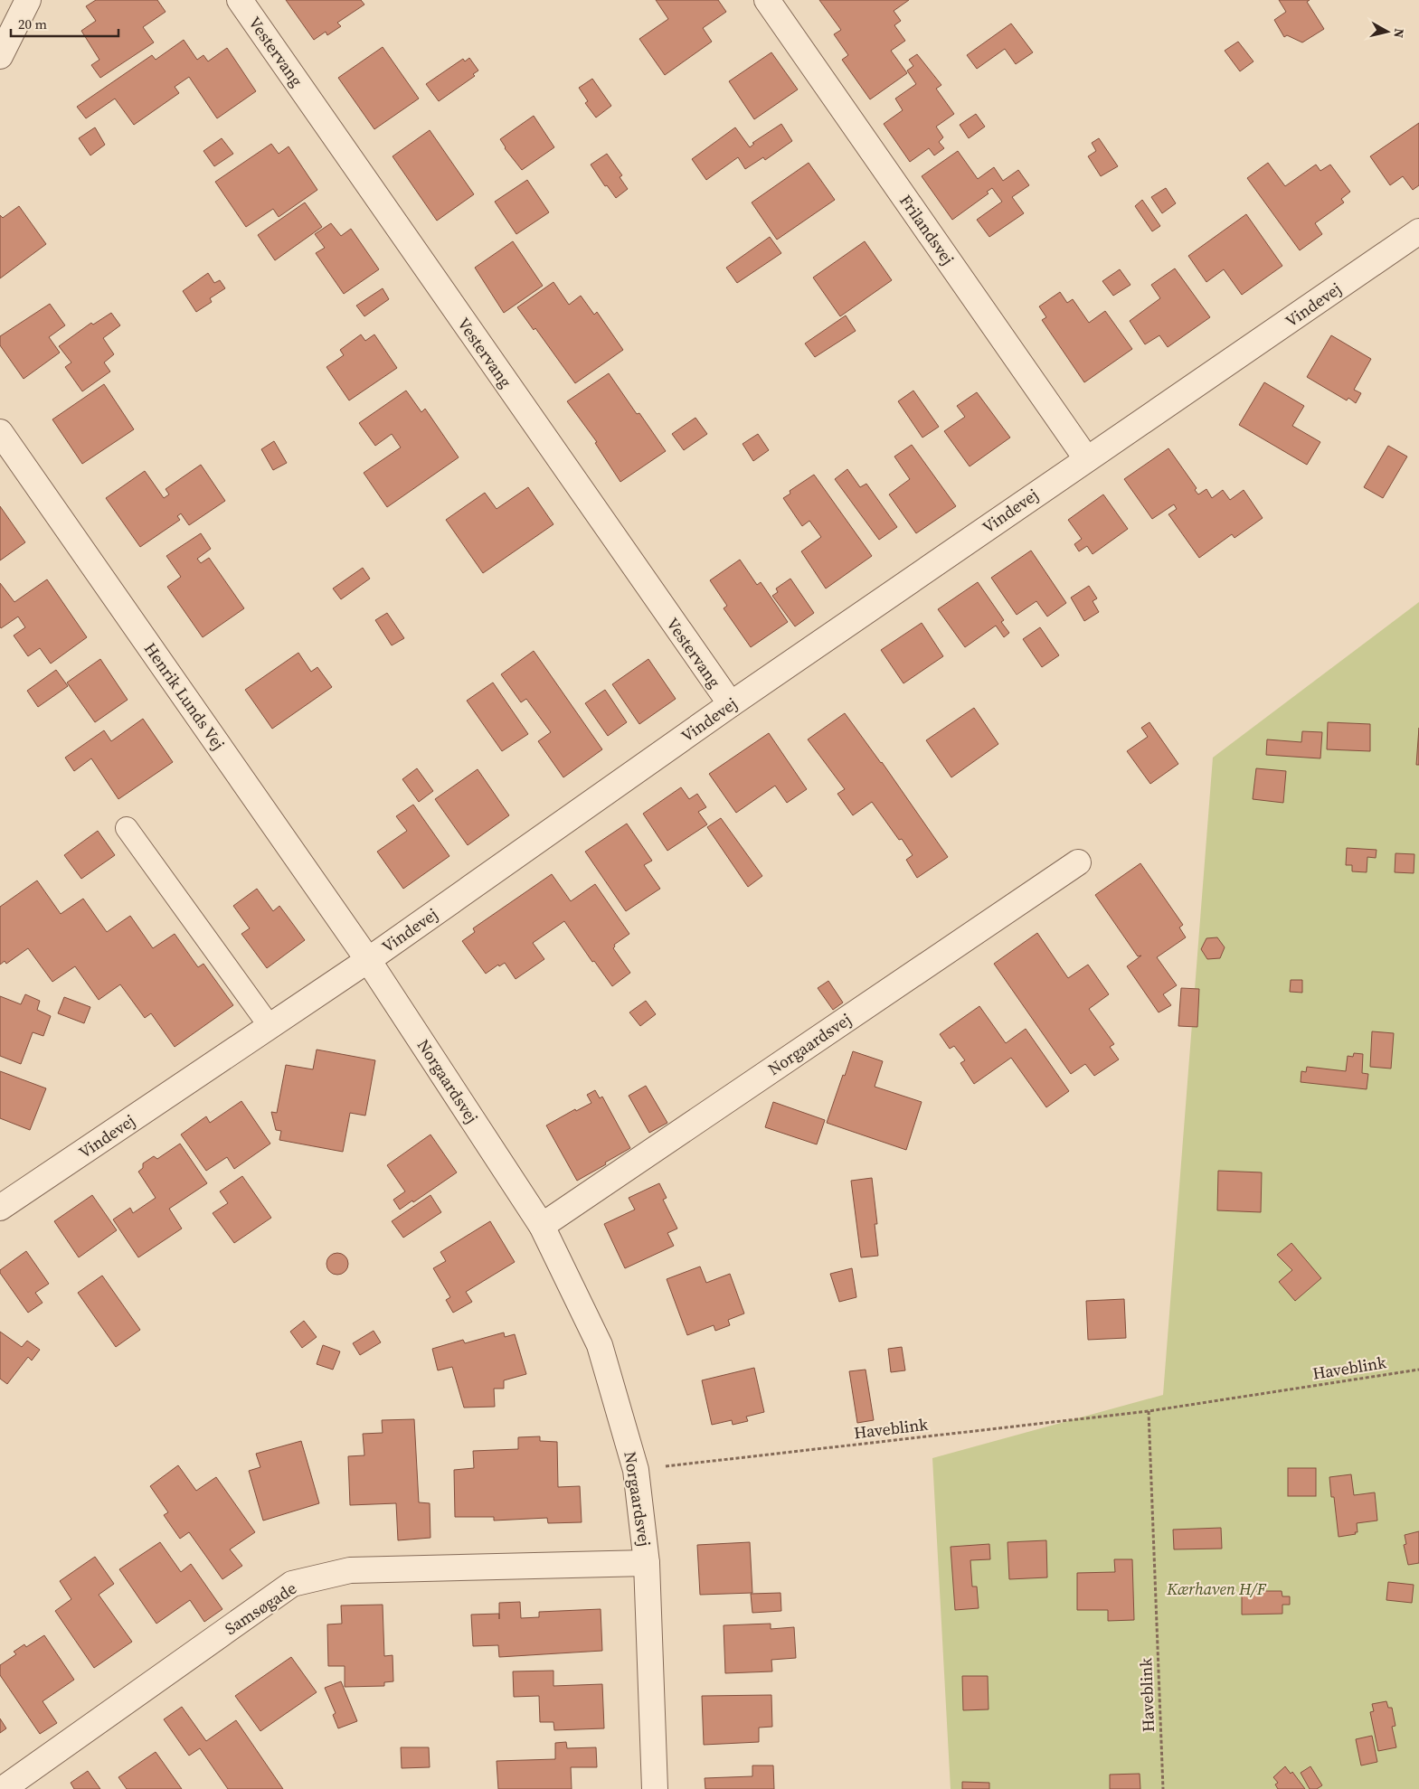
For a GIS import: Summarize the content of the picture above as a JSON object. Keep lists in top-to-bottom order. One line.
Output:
{"streets":{"street":["Vestervang","Frilandsvej","Vindevej","Henrik Lunds Vej","Norgaardsvej","Samsøgade"],"path":["Haveblink"]},"crossings":[["Vestervang","Vindevej"],["Frilandsvej","Vindevej"],["Vindevej","Henrik Lunds Vej"],["Vindevej","Norgaardsvej"],["Henrik Lunds Vej","Norgaardsvej"],["Norgaardsvej","Haveblink"],["Norgaardsvej","Samsøgade"]],"parks":["Kærhaven H/F"],"scale_bar":"20 m","north":"right"}
